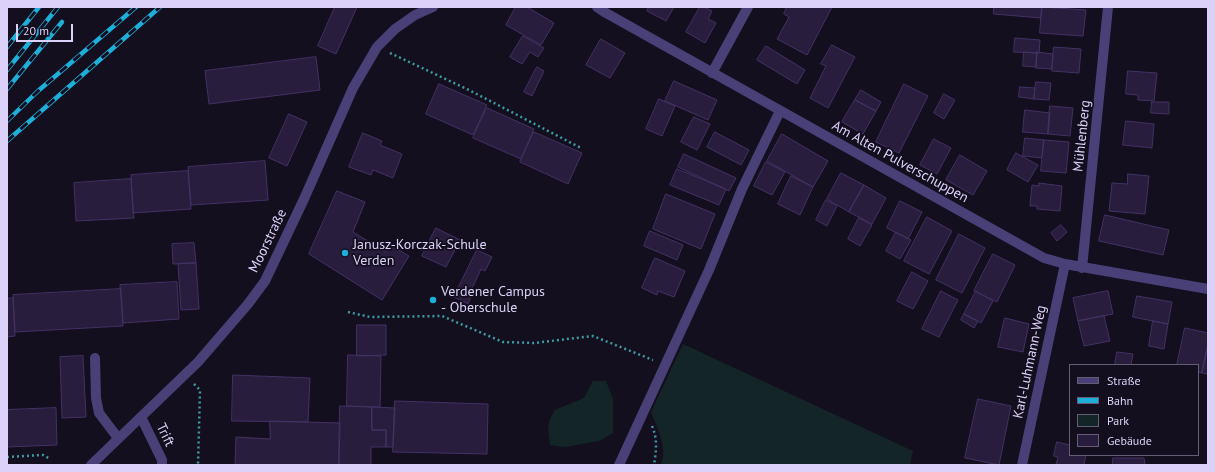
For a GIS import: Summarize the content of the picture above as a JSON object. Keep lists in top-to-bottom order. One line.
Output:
{"streets":{"street":["Mühlenberg","Am Alten Pulverschuppen","Moorstraße","Karl-Luhmann-Weg","Trift"]},"crossings":[["Mühlenberg","Am Alten Pulverschuppen"],["Am Alten Pulverschuppen","Karl-Luhmann-Weg"],["Moorstraße","Trift"]],"places":["Janusz-Korczak-Schule Verden","Verdener Campus - Oberschule"],"legend":["Straße","Bahn","Park","Gebäude"],"scale_bar":"20 m"}
